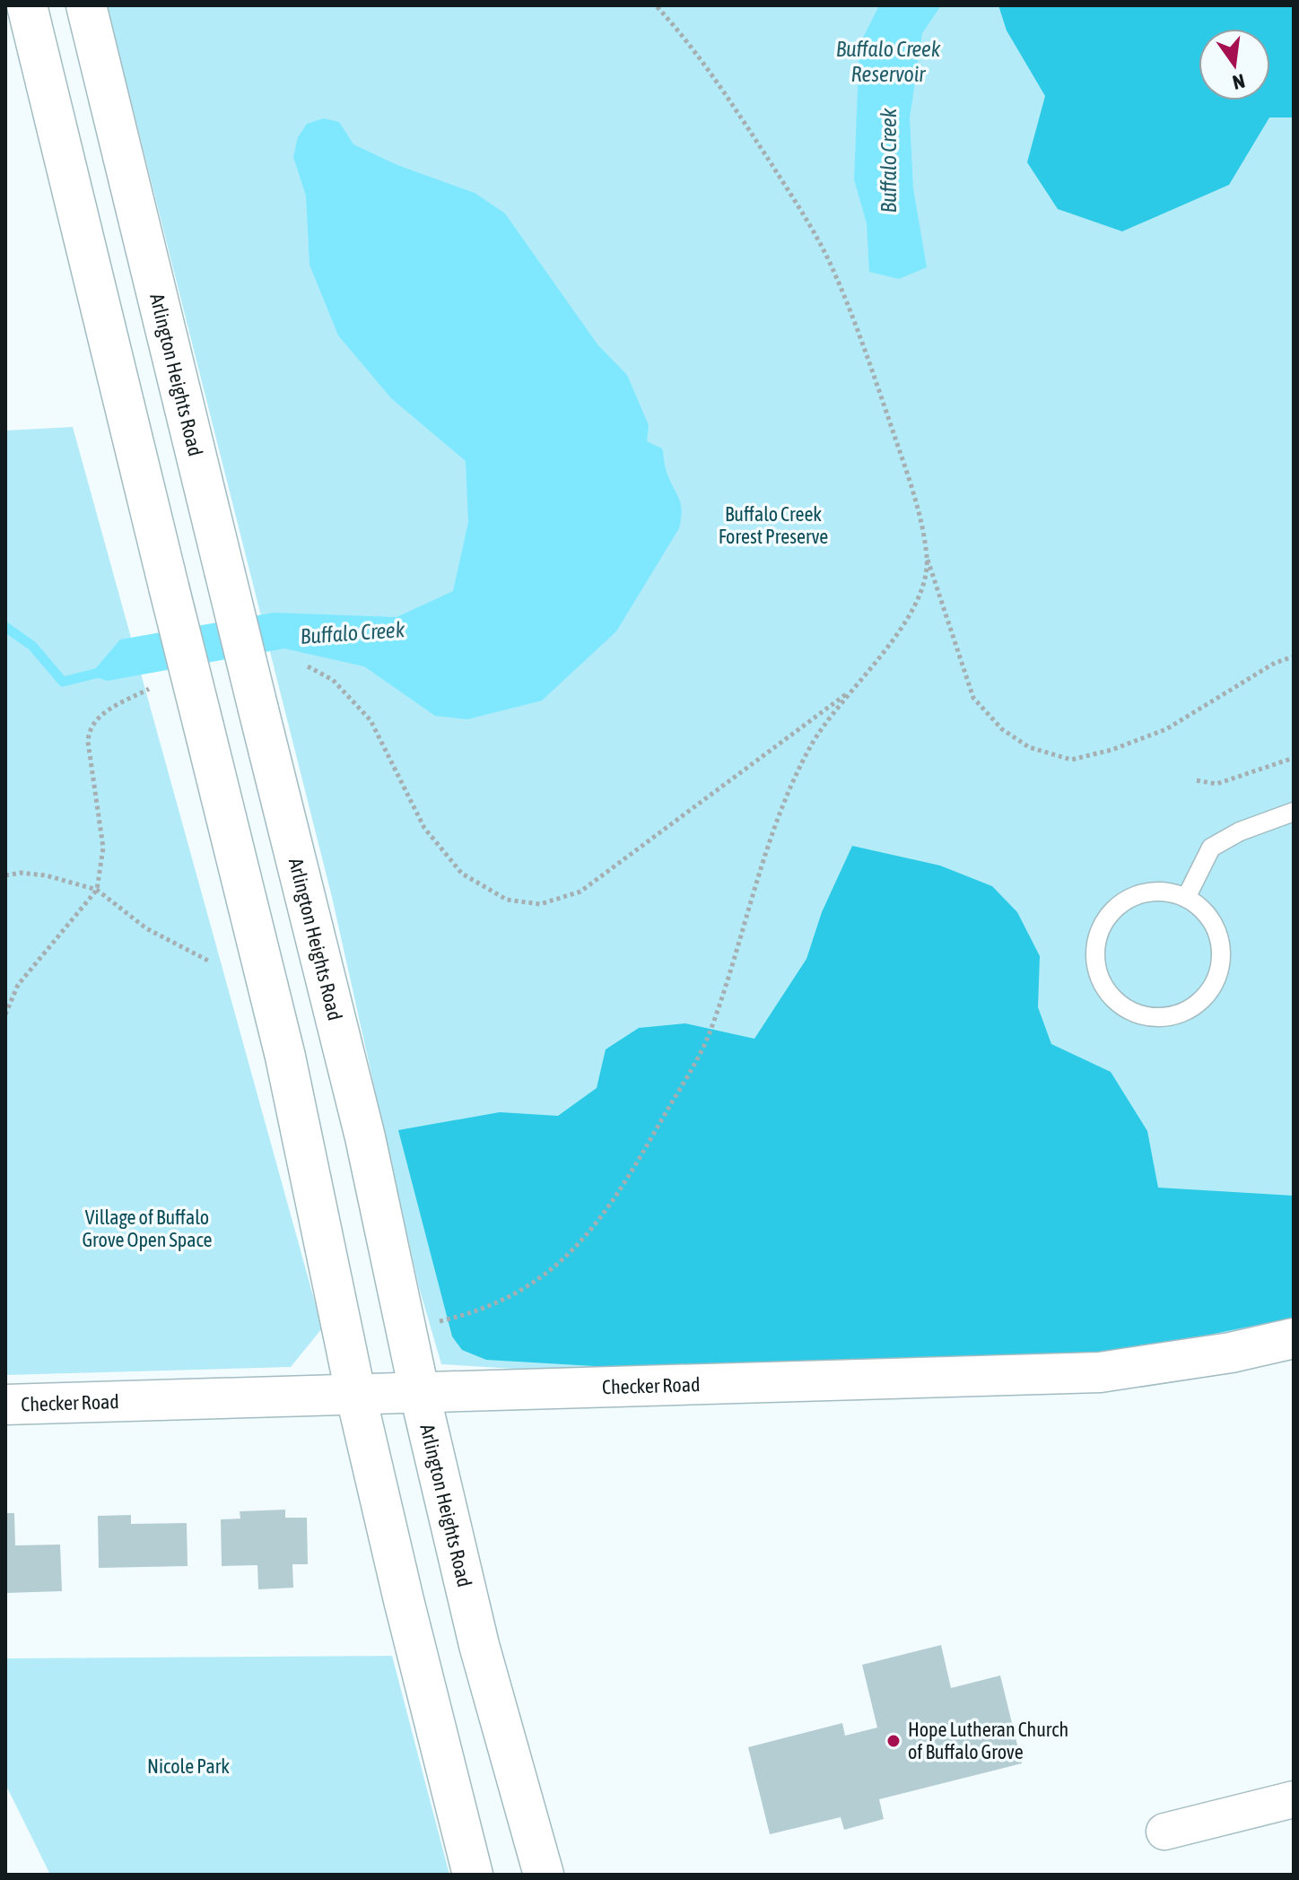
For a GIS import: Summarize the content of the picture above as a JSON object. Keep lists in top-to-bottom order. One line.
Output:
{"streets":{"main road":["Arlington Heights Road","Checker Road"]},"crossings":[["Arlington Heights Road","Checker Road"]],"water":["Buffalo Creek Reservoir","Buffalo Creek"],"parks":["Buffalo Creek Forest Preserve","Village of Buffalo Grove Open Space","Nicole Park"],"places":["Hope Lutheran Church of Buffalo Grove"],"north":"bottom"}
